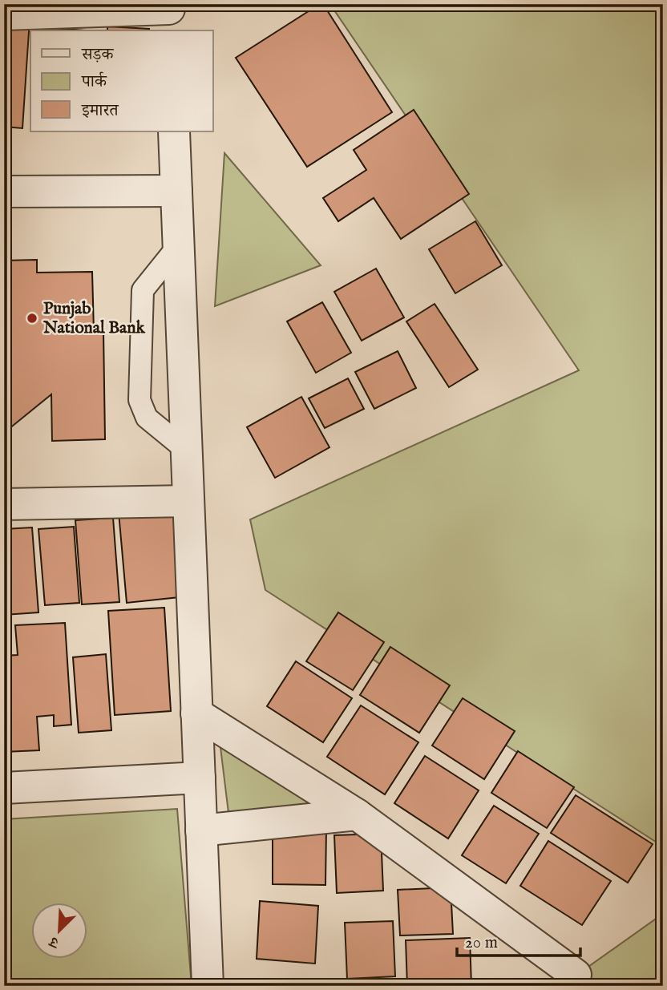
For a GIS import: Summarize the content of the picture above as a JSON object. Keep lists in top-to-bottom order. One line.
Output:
{"places":["Punjab National Bank"],"legend":["सड़क","पार्क","इमारत"],"scale_bar":"20 m","north":"bottom left"}
